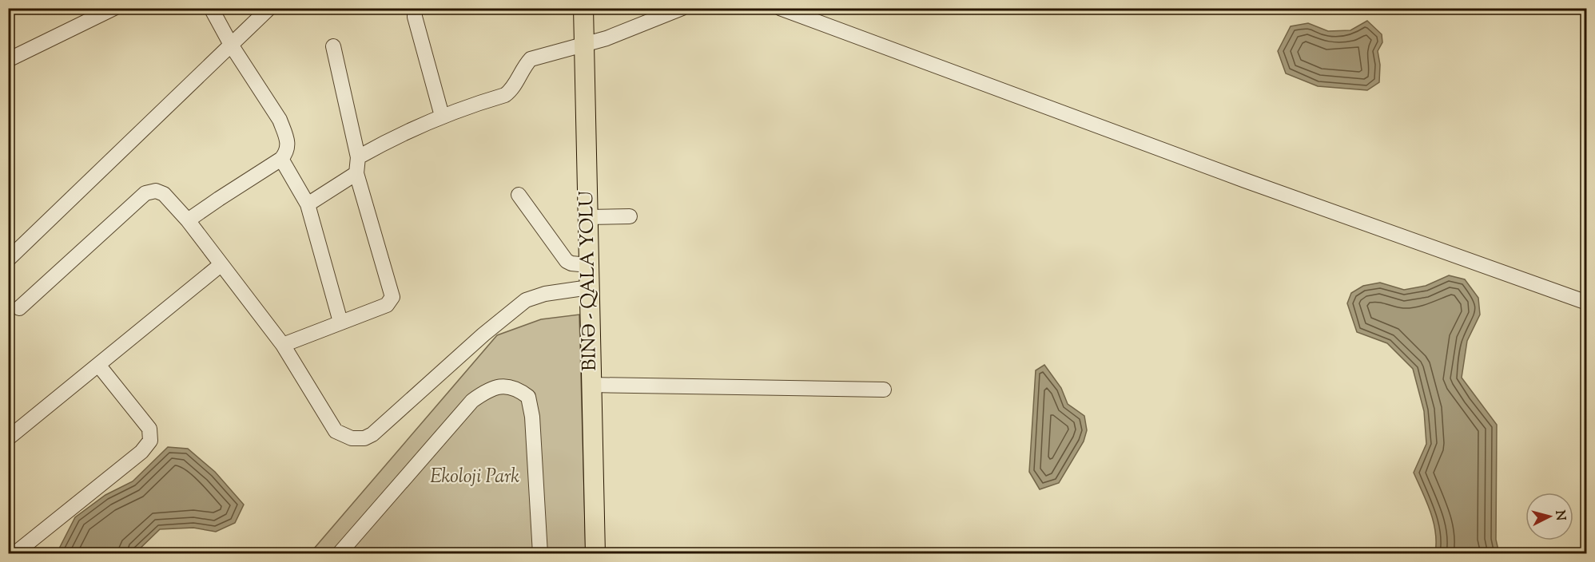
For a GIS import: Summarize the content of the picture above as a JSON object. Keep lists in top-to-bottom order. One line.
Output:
{"streets":{"main road":["BINƏ - QALA YOLU"]},"parks":["Ekoloji Park"],"north":"right"}
